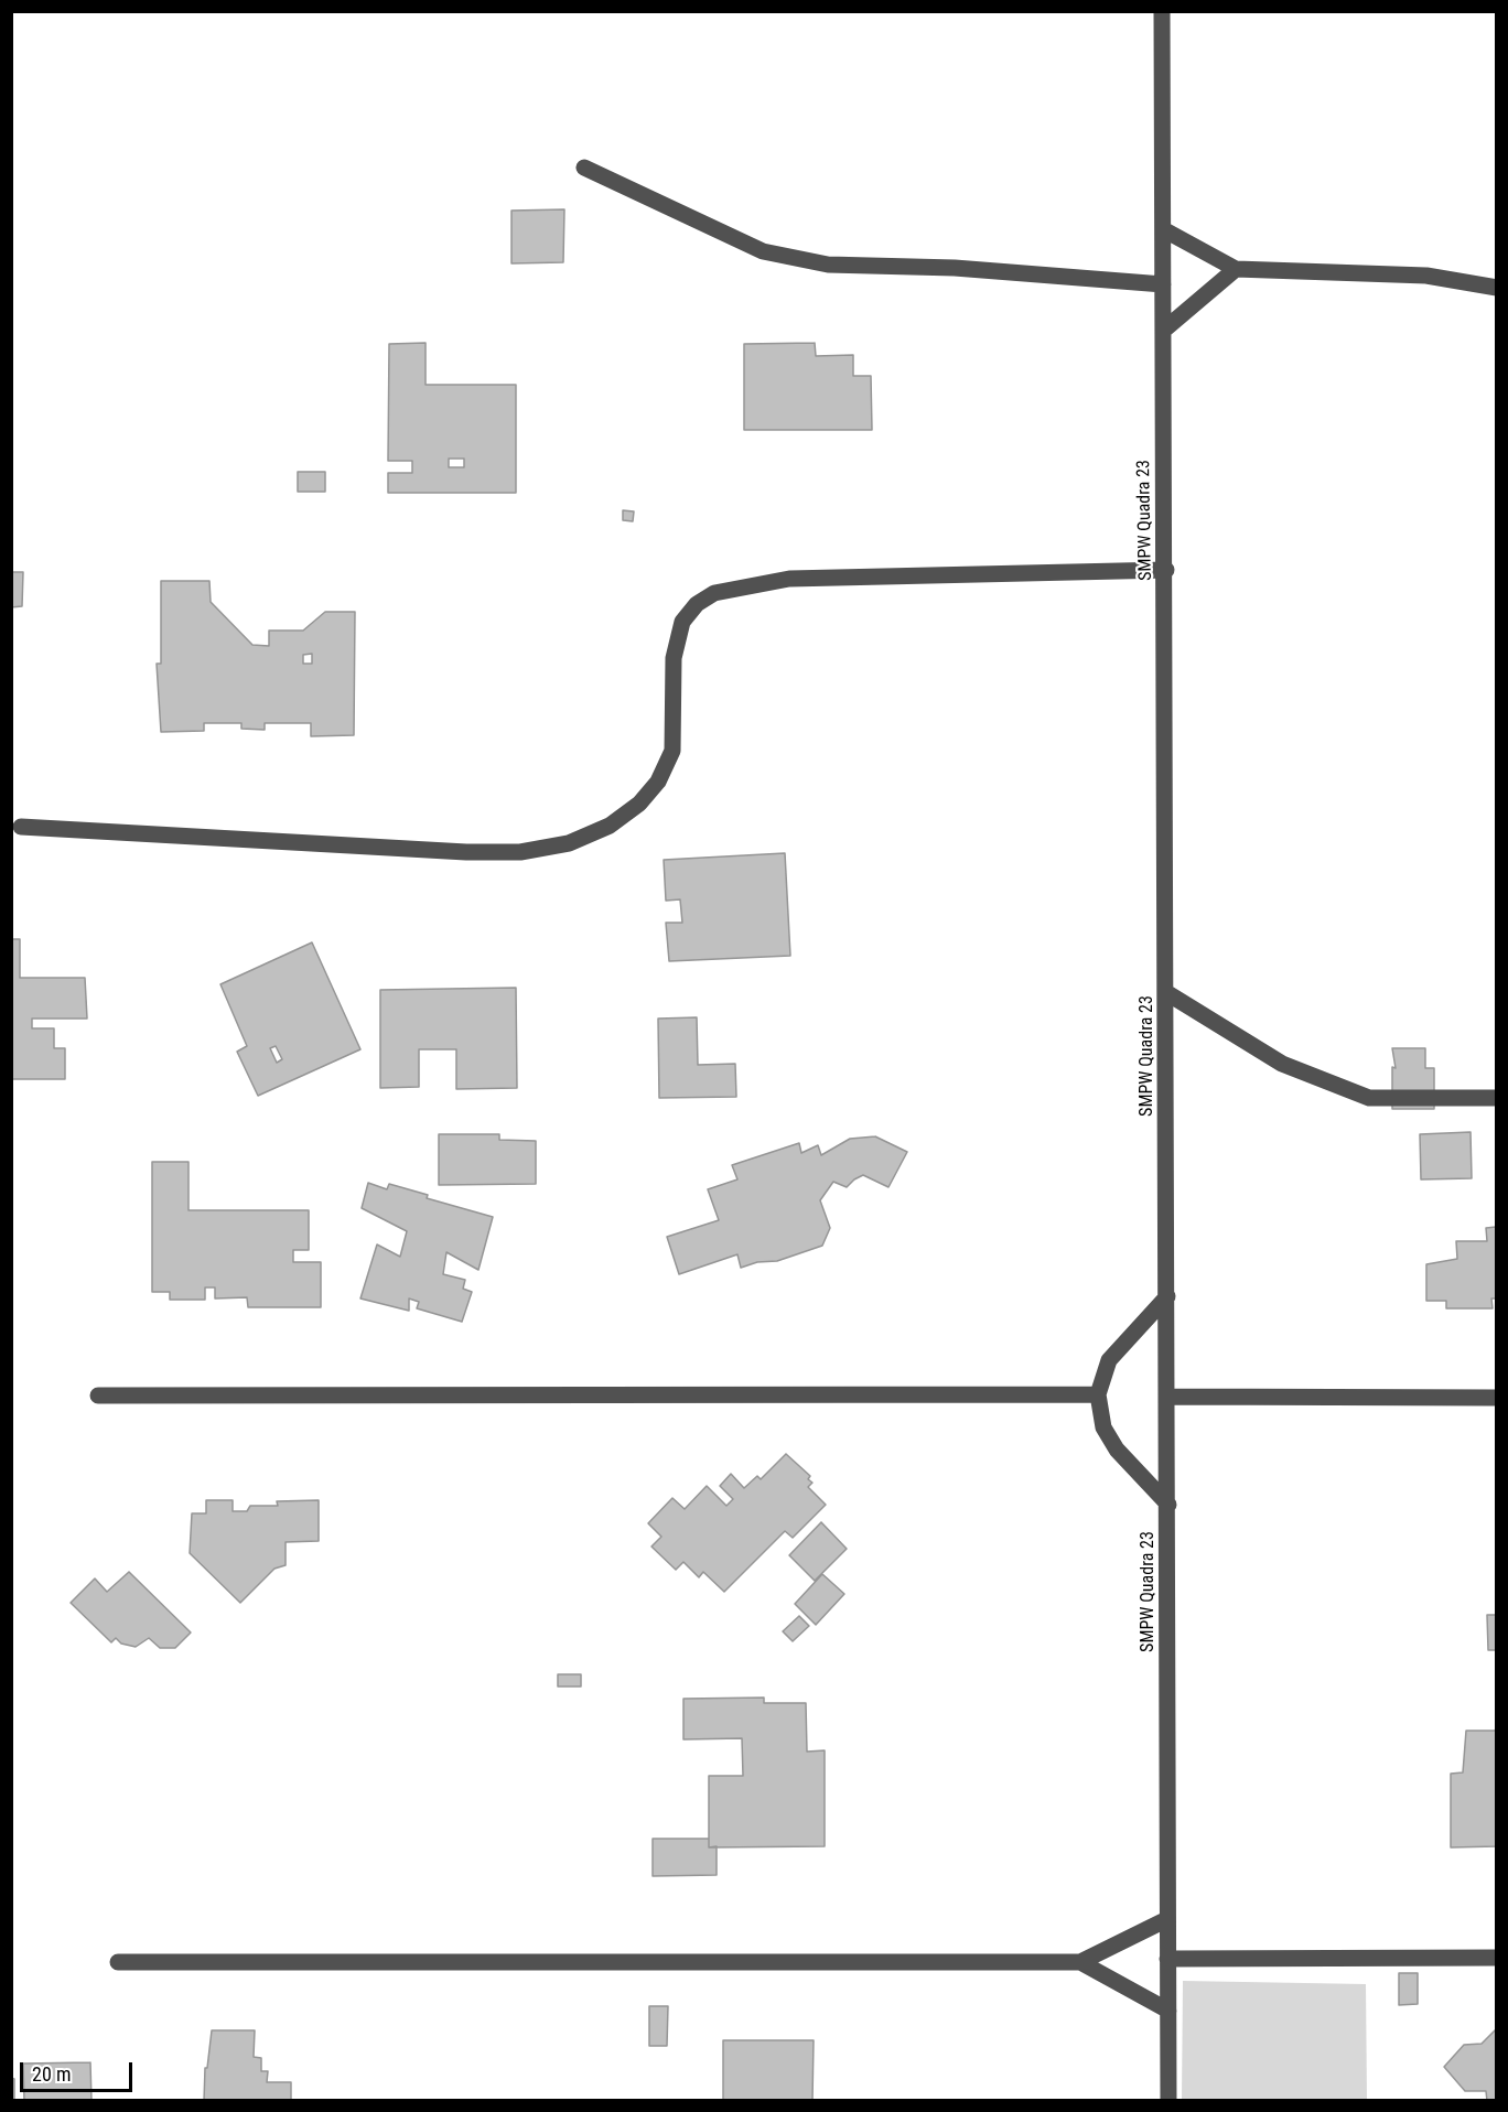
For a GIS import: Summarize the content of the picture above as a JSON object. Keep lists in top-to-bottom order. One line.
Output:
{"streets":{"street":["SMPW Quadra 23"]},"scale_bar":"20 m"}
